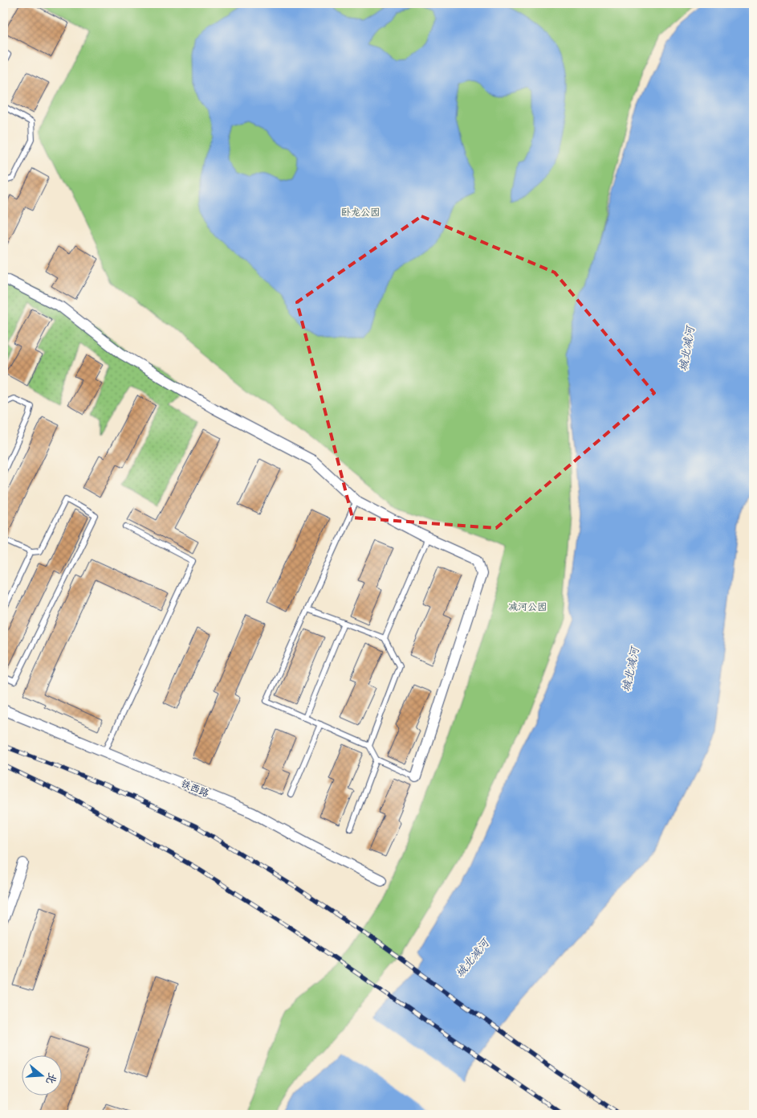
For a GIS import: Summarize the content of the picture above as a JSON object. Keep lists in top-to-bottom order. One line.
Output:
{"streets":{"street":["铁西路"]},"water":["城北减河"],"parks":["卧龙公园","减河公园"],"north":"right"}
